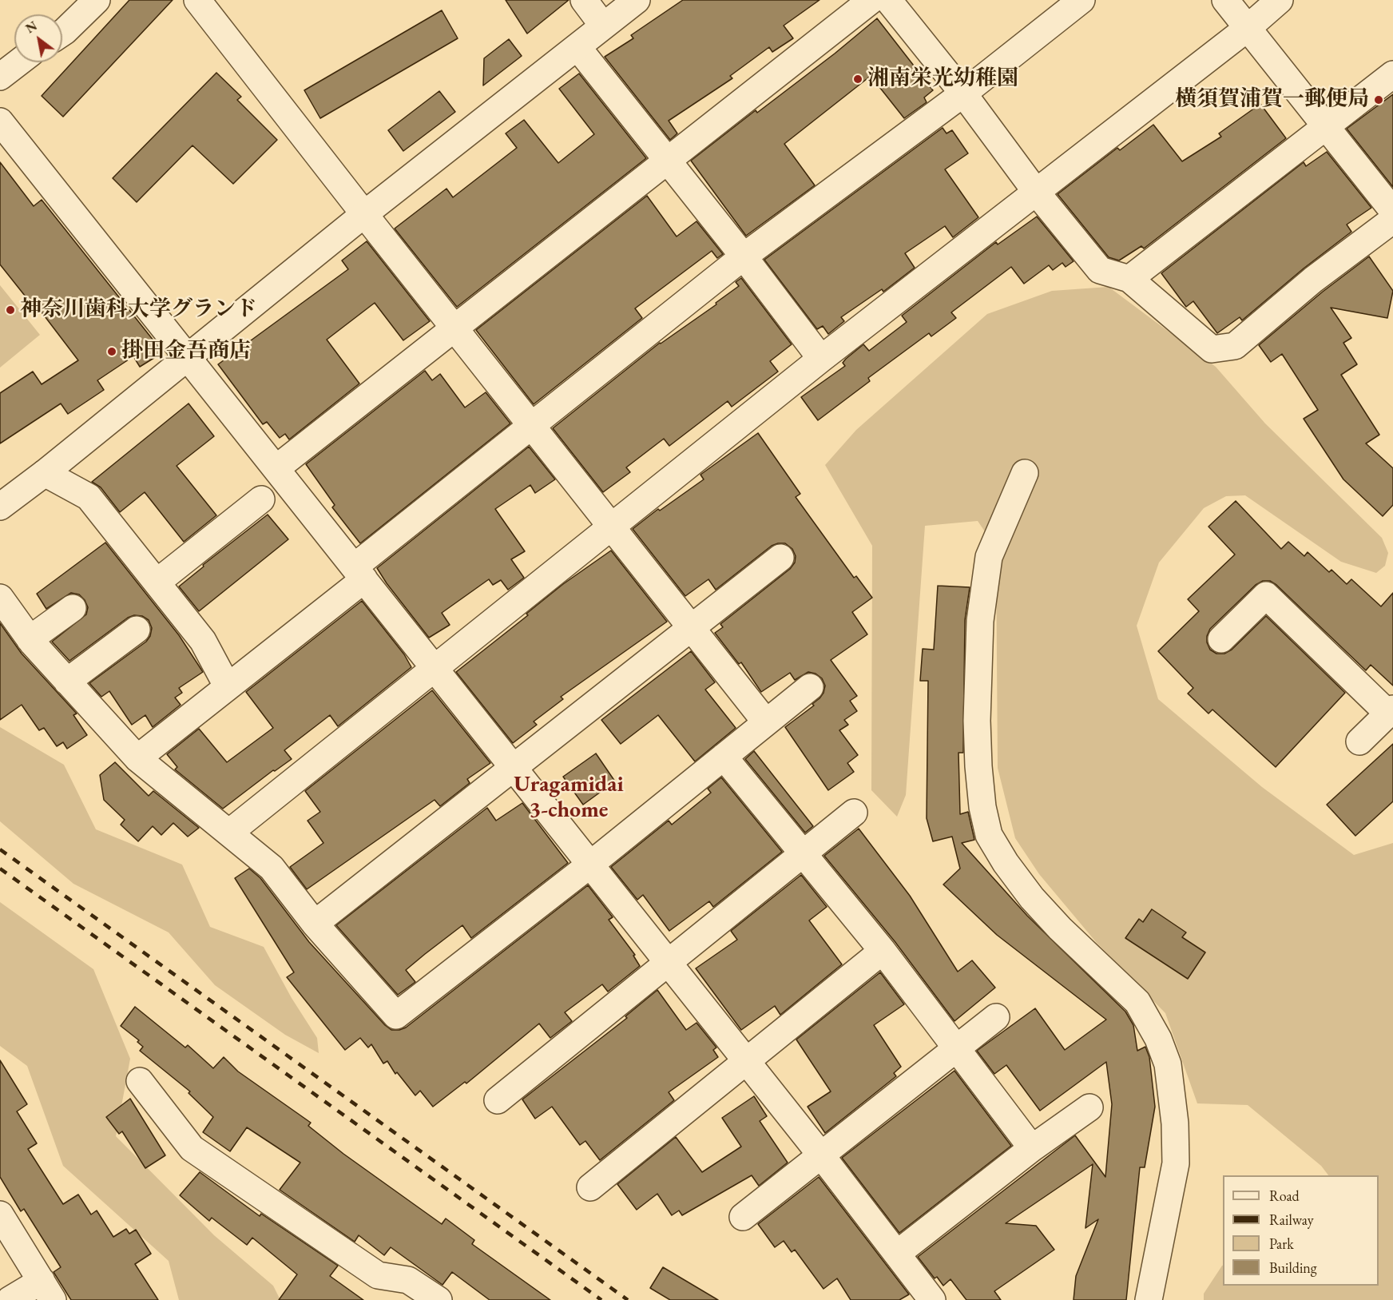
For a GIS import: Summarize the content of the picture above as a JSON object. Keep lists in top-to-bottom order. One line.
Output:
{"districts":["Uragamidai 3-chome"],"places":["湘南栄光幼稚園","横須賀浦賀一郵便局","神奈川歯科大学グランド","掛田金吾商店"],"legend":["Road","Railway","Park","Building"],"north":"top left"}
